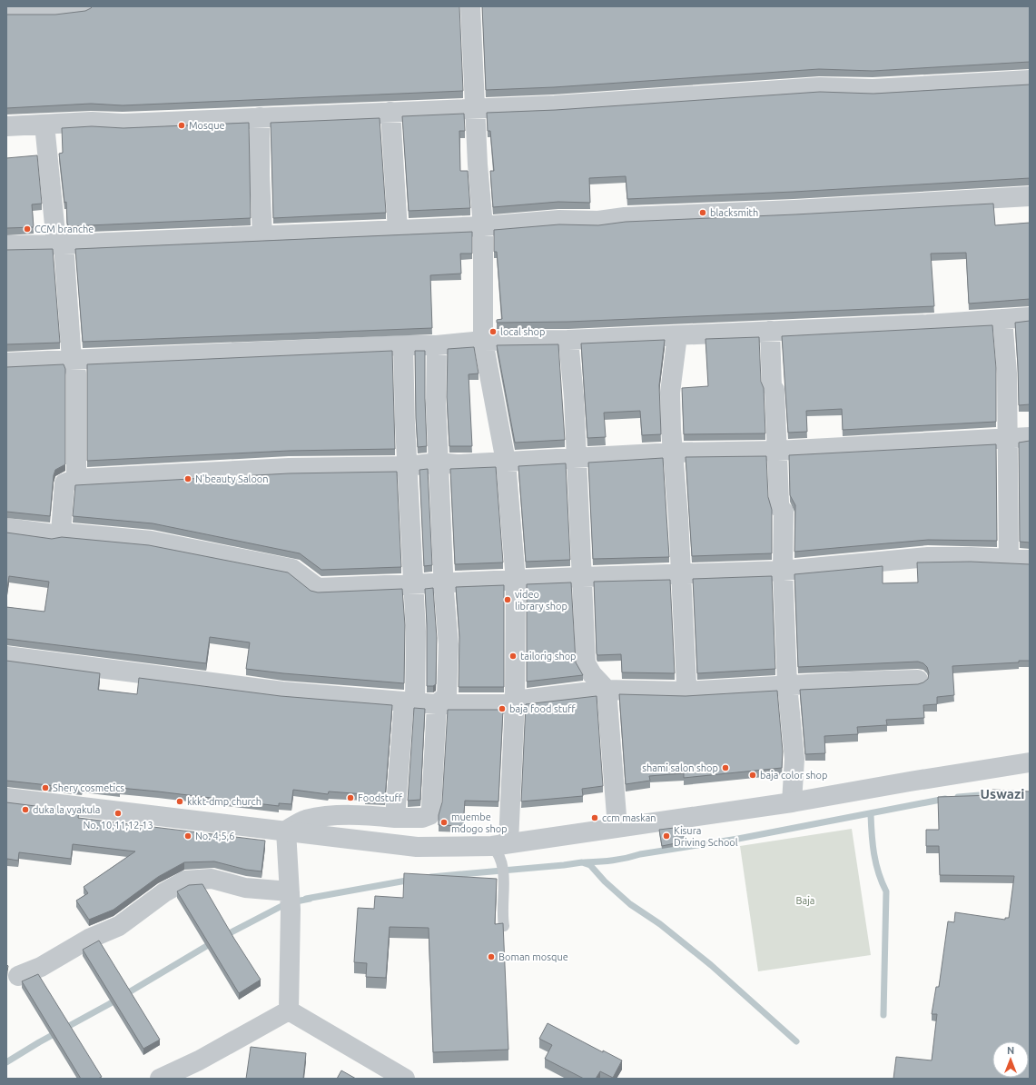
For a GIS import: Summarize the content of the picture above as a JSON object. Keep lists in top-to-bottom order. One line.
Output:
{"districts":["Uswazi"],"parks":["Baja"],"places":["Mosque","blacksmith","CCM branche","local shop","N'beauty Saloon","video library shop","tailorig shop","baja food stuff","shami salon shop","baja color shop","Shery cosmetics","Foodstuff","kkkt-dmp church","duka la vyakula","No. 10,11,12,13","ccm maskan","muembe mdogo shop","No. 4,5,6","Kisura Driving School","Boman mosque"],"north":"top"}
